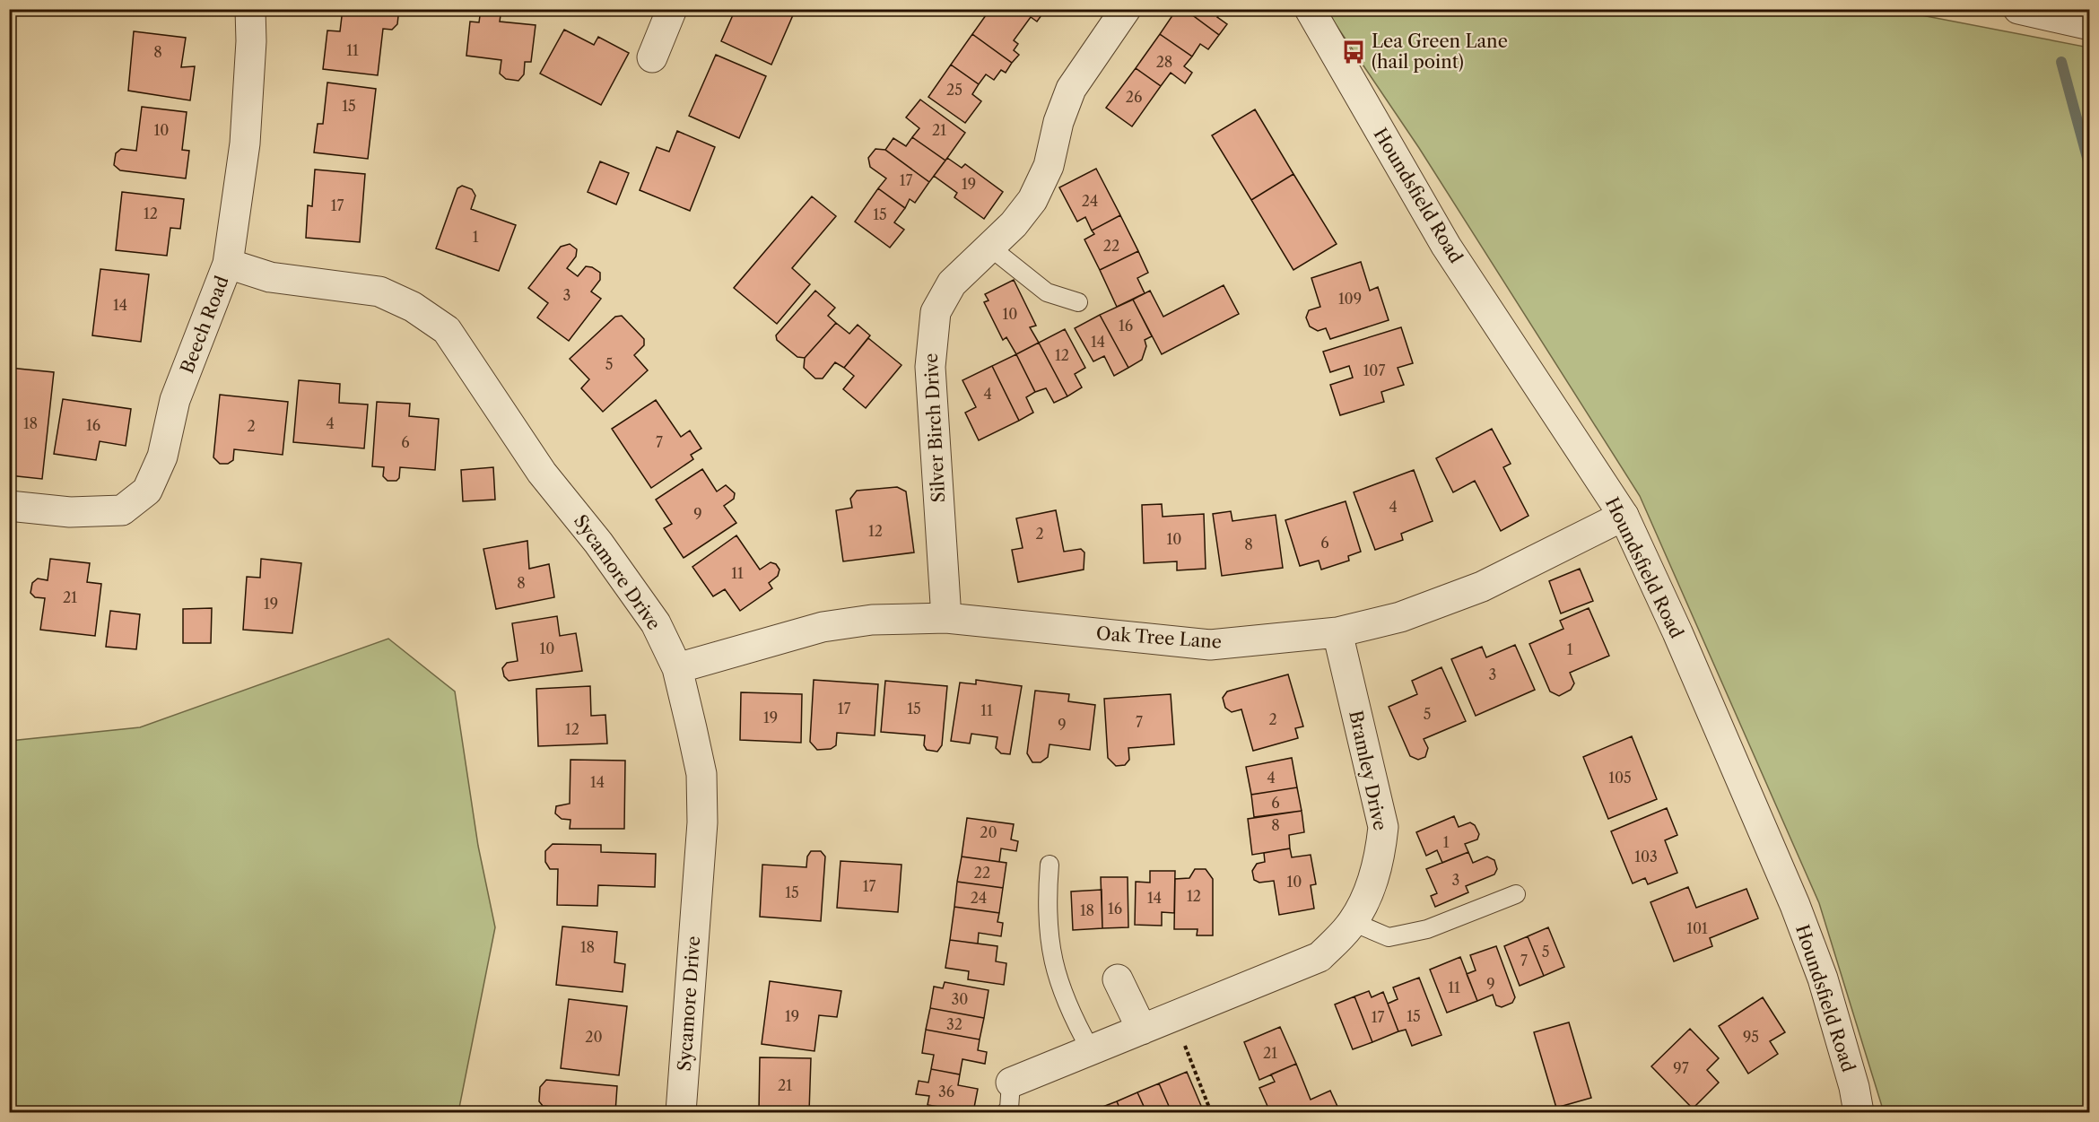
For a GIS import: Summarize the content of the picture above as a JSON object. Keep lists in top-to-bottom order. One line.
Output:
{"streets":{"street":["Houndsfield Road","Beech Road","Silver Birch Drive","Sycamore Drive","Oak Tree Lane","Bramley Drive"]},"crossings":[["Houndsfield Road","Oak Tree Lane"],["Beech Road","Sycamore Drive"],["Silver Birch Drive","Oak Tree Lane"],["Sycamore Drive","Oak Tree Lane"],["Oak Tree Lane","Bramley Drive"]],"places":{"bus stop":["Lea Green Lane (hail point)"]},"house_numbers":["11","8","28","25","26","15","10","21","17","19","24","17","12","15","1","22","3","109","14","10","16","14","12","5","107","4","18","4","16","2","6","7","4","9","12","2","10","6","8","11","8","21","19","10","1","3","17","15","11","5","19","2","7","9","12","4","105","14","6","8","20","1","103","22","3","10","17","15","12","24","14","16","18","101","18","5","7","9","11","30","19","15","17","32","20","95","21","97","21","36"]}
